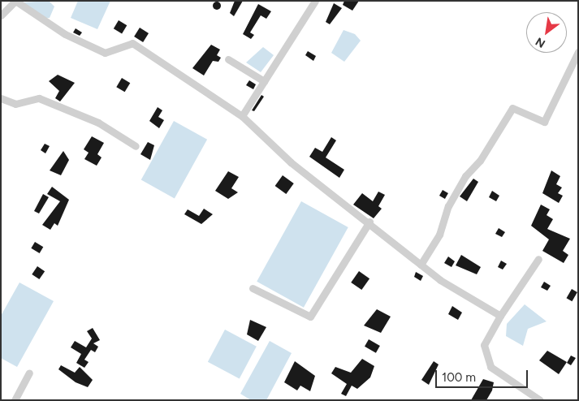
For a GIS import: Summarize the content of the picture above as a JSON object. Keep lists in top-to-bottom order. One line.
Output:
{"scale_bar":"100 m","north":"bottom left"}
